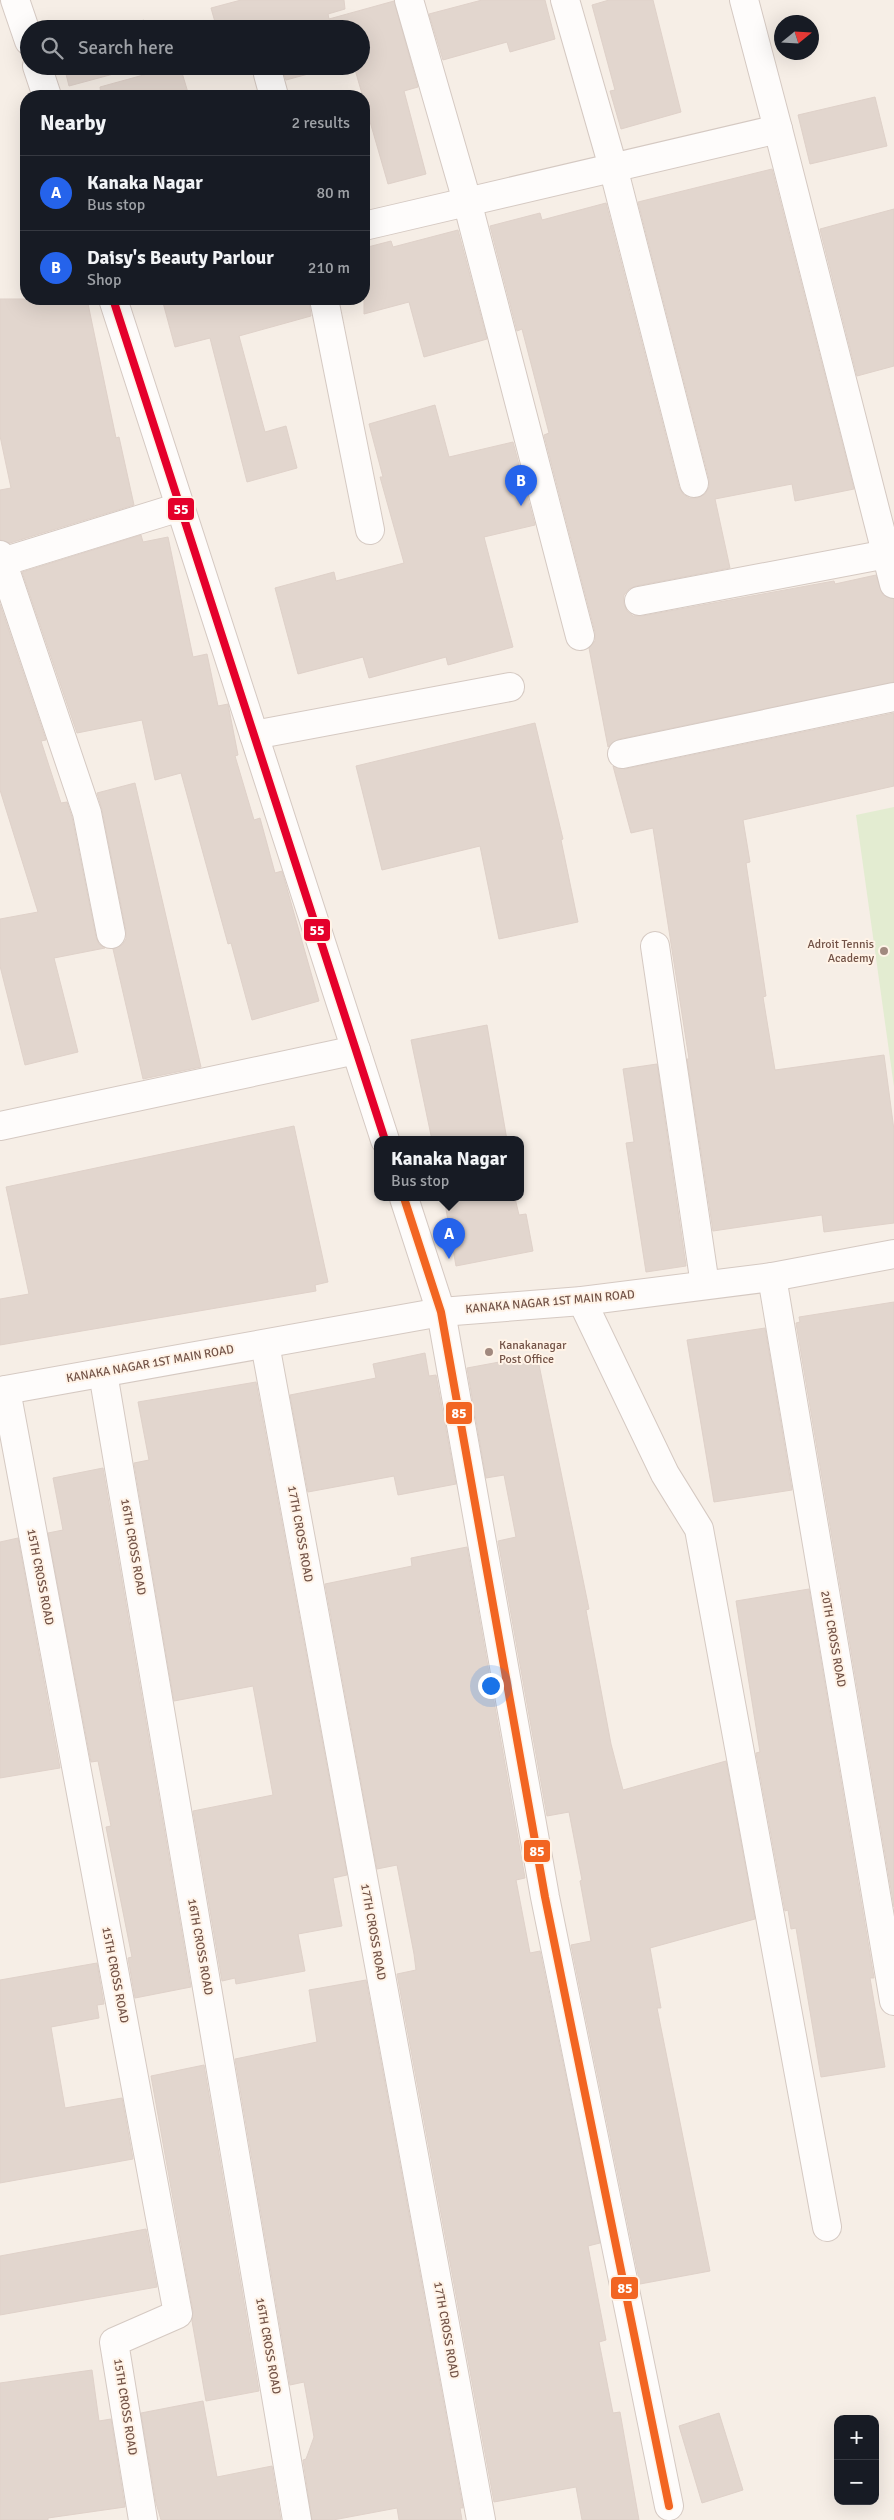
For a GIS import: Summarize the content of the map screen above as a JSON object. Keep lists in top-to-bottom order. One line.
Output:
{"streets":{"street":["KANAKA NAGAR 1ST MAIN ROAD","17TH CROSS ROAD","16TH CROSS ROAD","15TH CROSS ROAD","20TH CROSS ROAD"]},"crossings":[["KANAKA NAGAR 1ST MAIN ROAD","17TH CROSS ROAD"],["KANAKA NAGAR 1ST MAIN ROAD","16TH CROSS ROAD"],["KANAKA NAGAR 1ST MAIN ROAD","15TH CROSS ROAD"],["KANAKA NAGAR 1ST MAIN ROAD","20TH CROSS ROAD"]],"places":["Adroit Tennis Academy","Kanakanagar Post Office"],"lines":["transit line 55","transit line 85"],"north":"right","page":{"search":"Search here","heading":["Nearby","2 results"],"list":[{"mark":"A","name":"Kanaka Nagar","note":"Bus stop","value":"80 m"},{"mark":"B","name":"Daisy's Beauty Parlour","note":"Shop","value":"210 m"}],"pins":["B","A"],"popup":["Kanaka Nagar","Bus stop"],"map_buttons":["+","−"]}}
